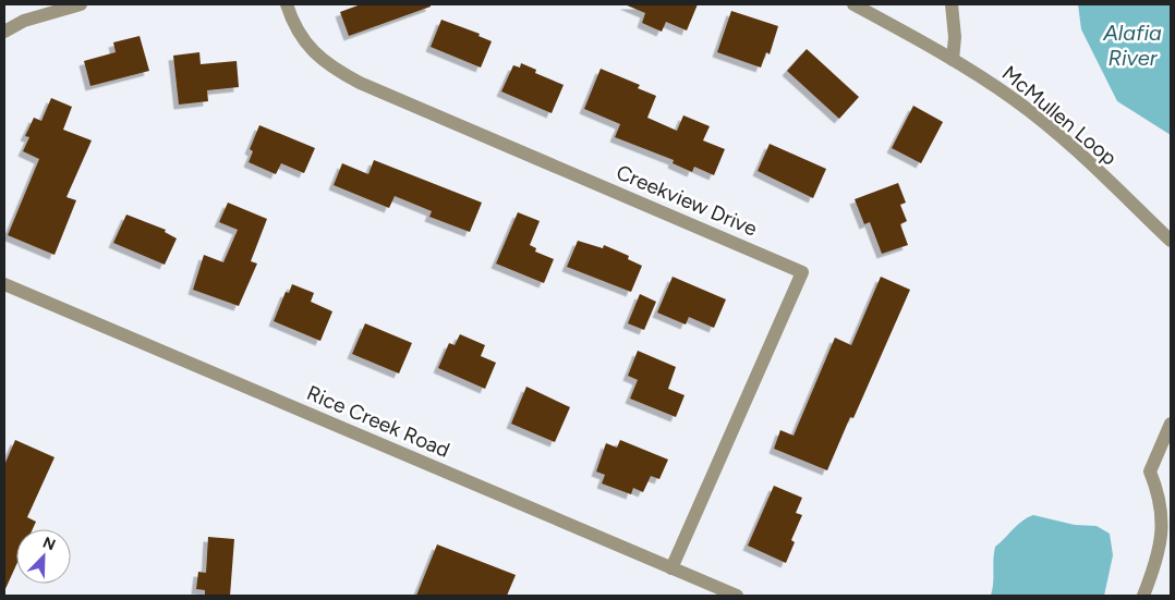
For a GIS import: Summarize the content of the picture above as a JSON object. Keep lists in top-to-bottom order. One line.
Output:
{"streets":{"street":["McMullen Loop","Creekview Drive","Rice Creek Road"]},"crossings":[["Creekview Drive","Rice Creek Road"]],"water":["Alafia River"],"north":"top right"}
